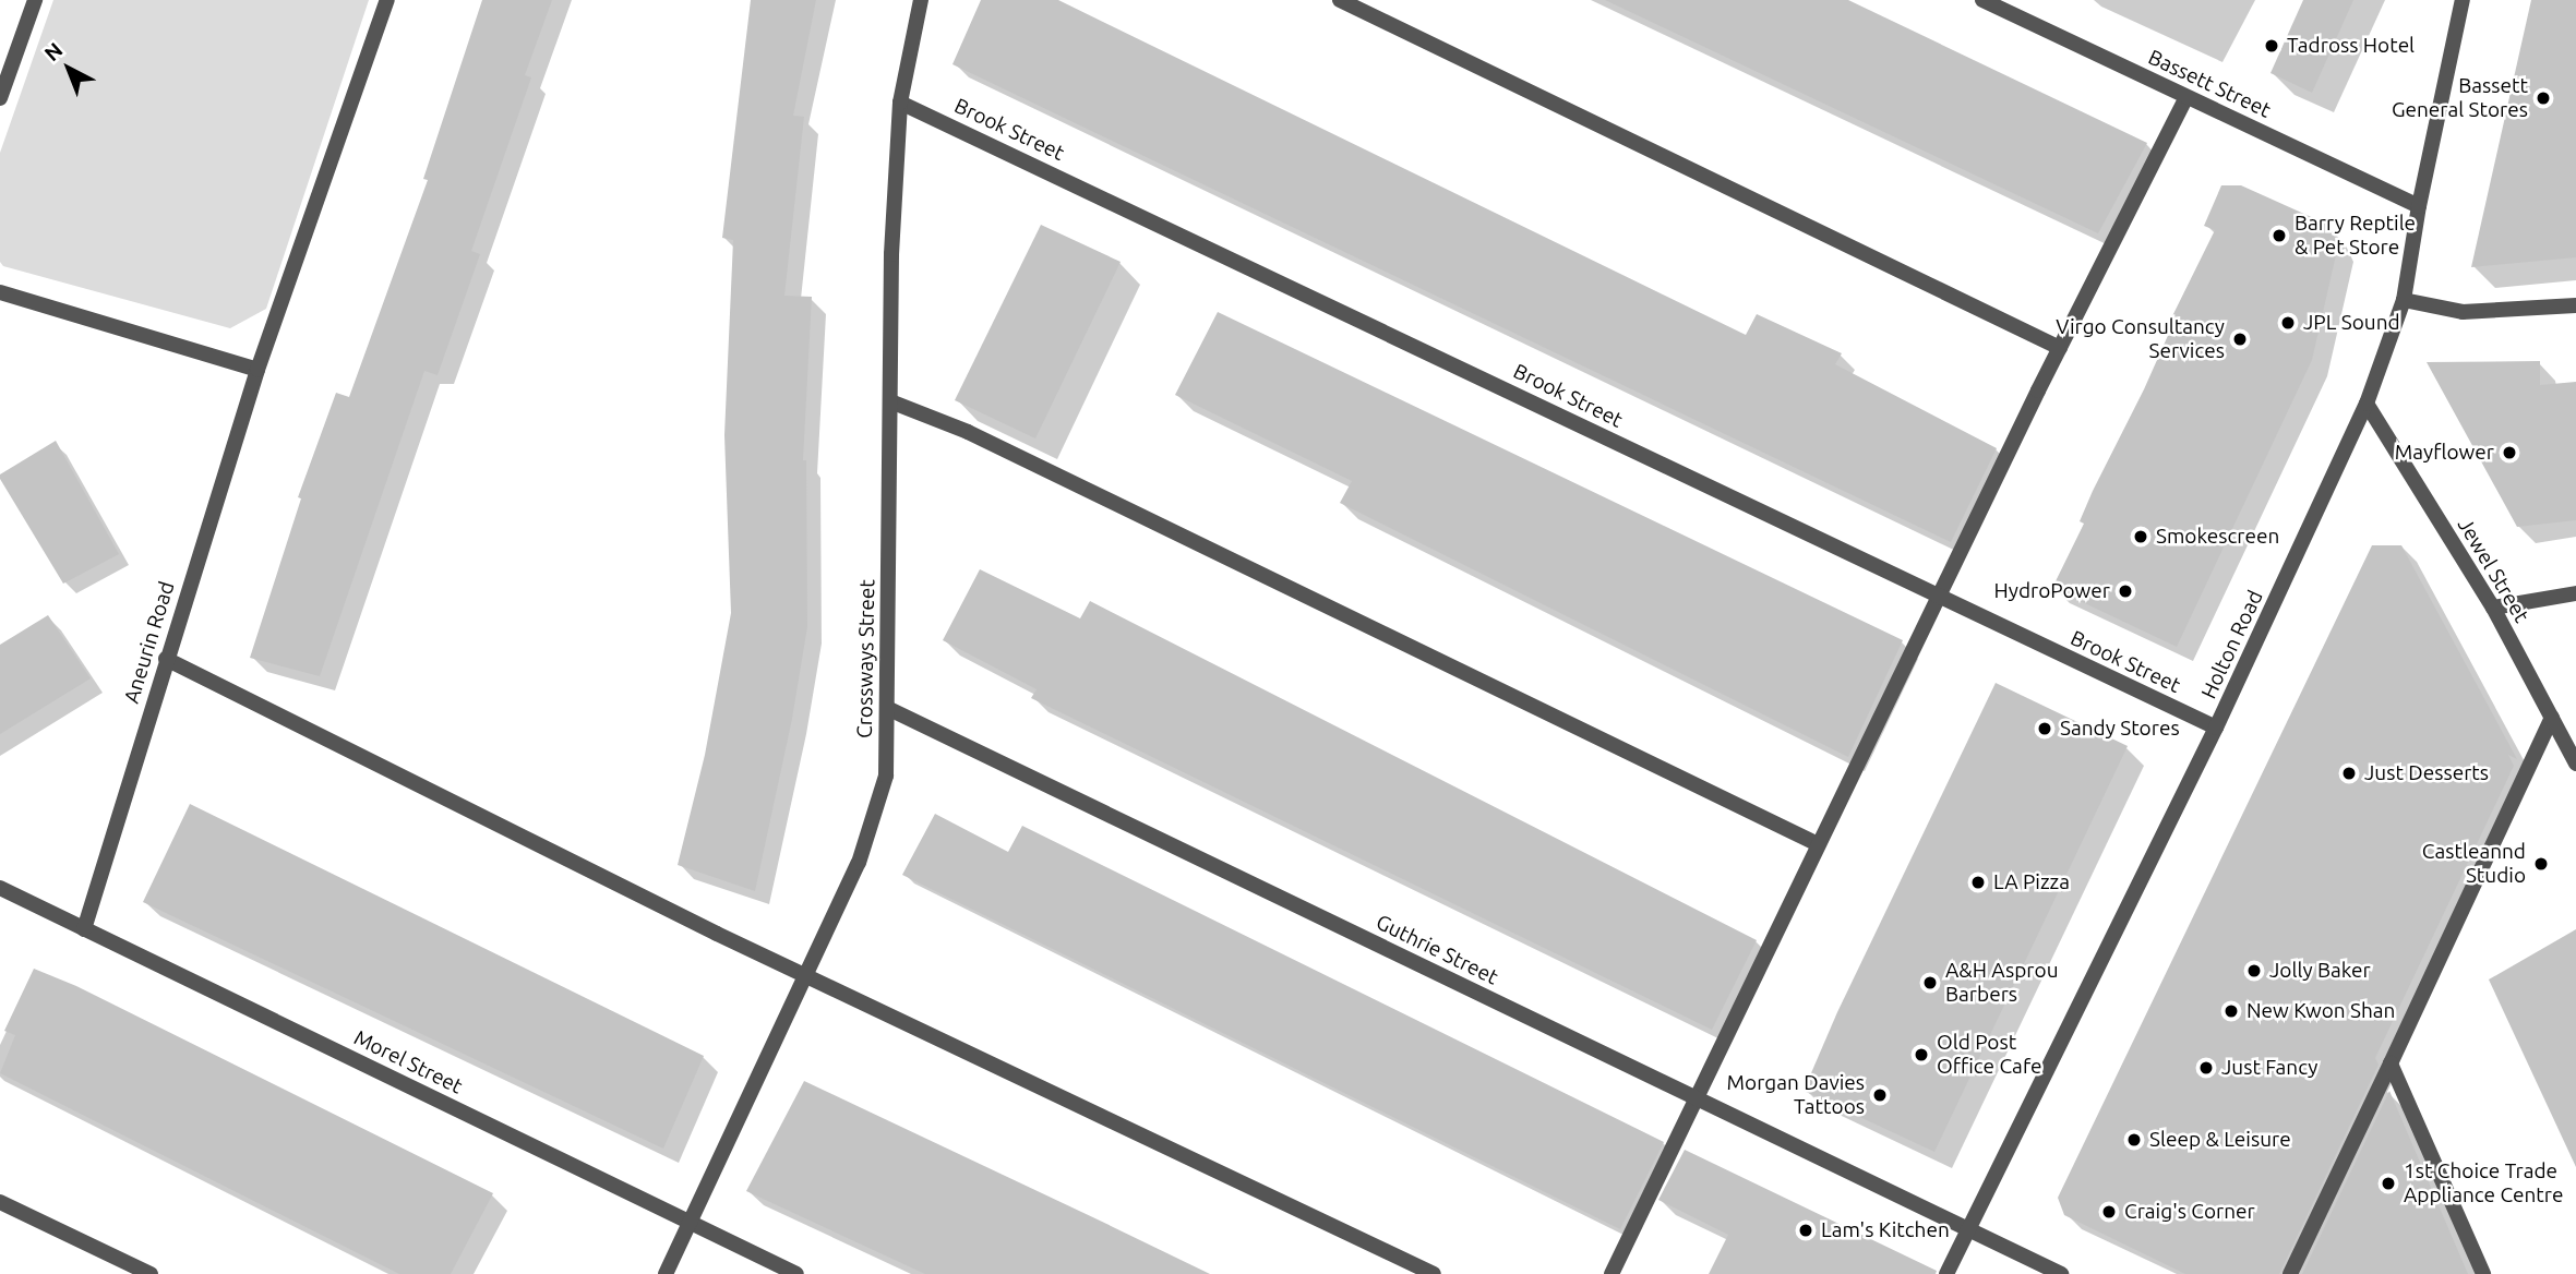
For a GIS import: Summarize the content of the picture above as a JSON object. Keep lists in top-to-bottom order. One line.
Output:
{"streets":{"street":["Bassett Street","Brook Street","Jewel Street","Aneurin Road","Holton Road","Crossways Street","Guthrie Street","Morel Street"]},"crossings":[["Bassett Street","Holton Road"],["Brook Street","Holton Road"],["Brook Street","Crossways Street"],["Jewel Street","Holton Road"],["Aneurin Road","Morel Street"],["Holton Road","Guthrie Street"],["Crossways Street","Guthrie Street"],["Crossways Street","Morel Street"]],"places":["Tadross Hotel","Bassett General Stores","Barry Reptile & Pet Store","JPL Sound","Virgo Consultancy Services","Mayflower","Smokescreen","HydroPower","Sandy Stores","Just Desserts","Castleannd Studio","LA Pizza","Jolly Baker","A&H Asprou Barbers","New Kwon Shan","Old Post Office Cafe","Just Fancy","Morgan Davies Tattoos","Sleep & Leisure","1st Choice Trade Appliance Centre","Craig's Corner","Lam's Kitchen"],"north":"top left"}
